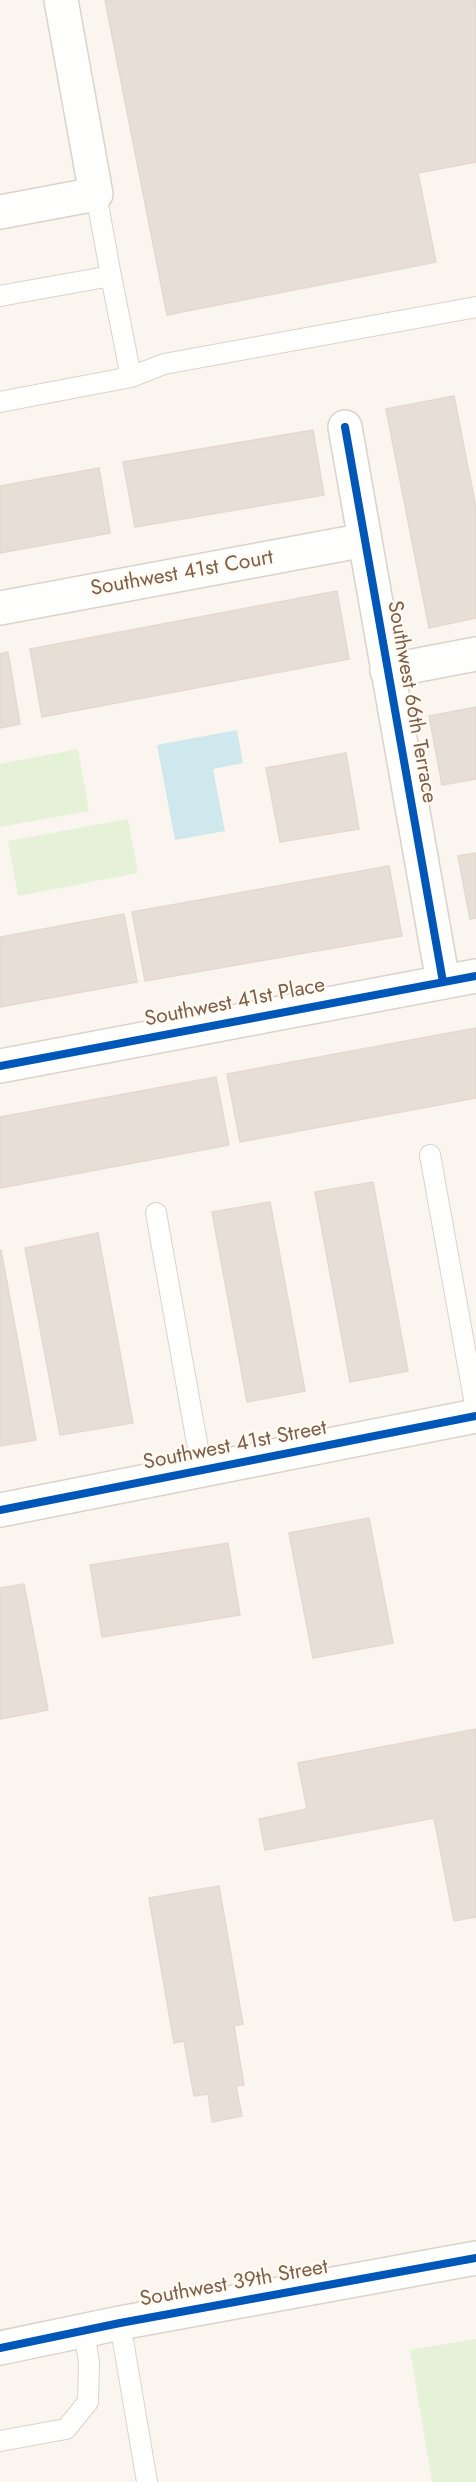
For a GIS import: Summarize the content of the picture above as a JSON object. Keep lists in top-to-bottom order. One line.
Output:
{"streets":{"street":["Southwest 41st Court","Southwest 66th Terrace","Southwest 41st Place","Southwest 41st Street","Southwest 39th Street"]},"crossings":[["Southwest 41st Court","Southwest 66th Terrace"],["Southwest 66th Terrace","Southwest 41st Place"]]}
